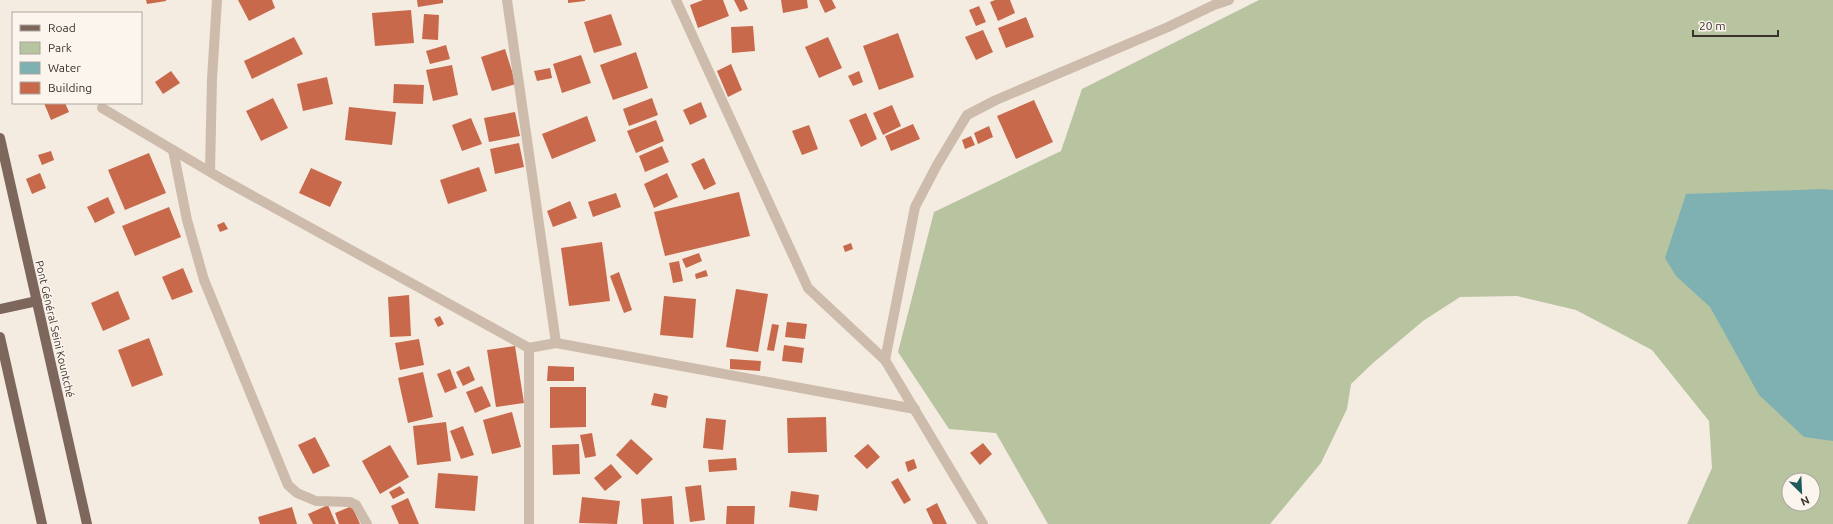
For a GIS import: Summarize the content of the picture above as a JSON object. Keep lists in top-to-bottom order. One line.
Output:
{"streets":{"main road":["Pont Général Seini Kountché"]},"legend":["Road","Park","Water","Building"],"scale_bar":"20 m","north":"bottom right"}
